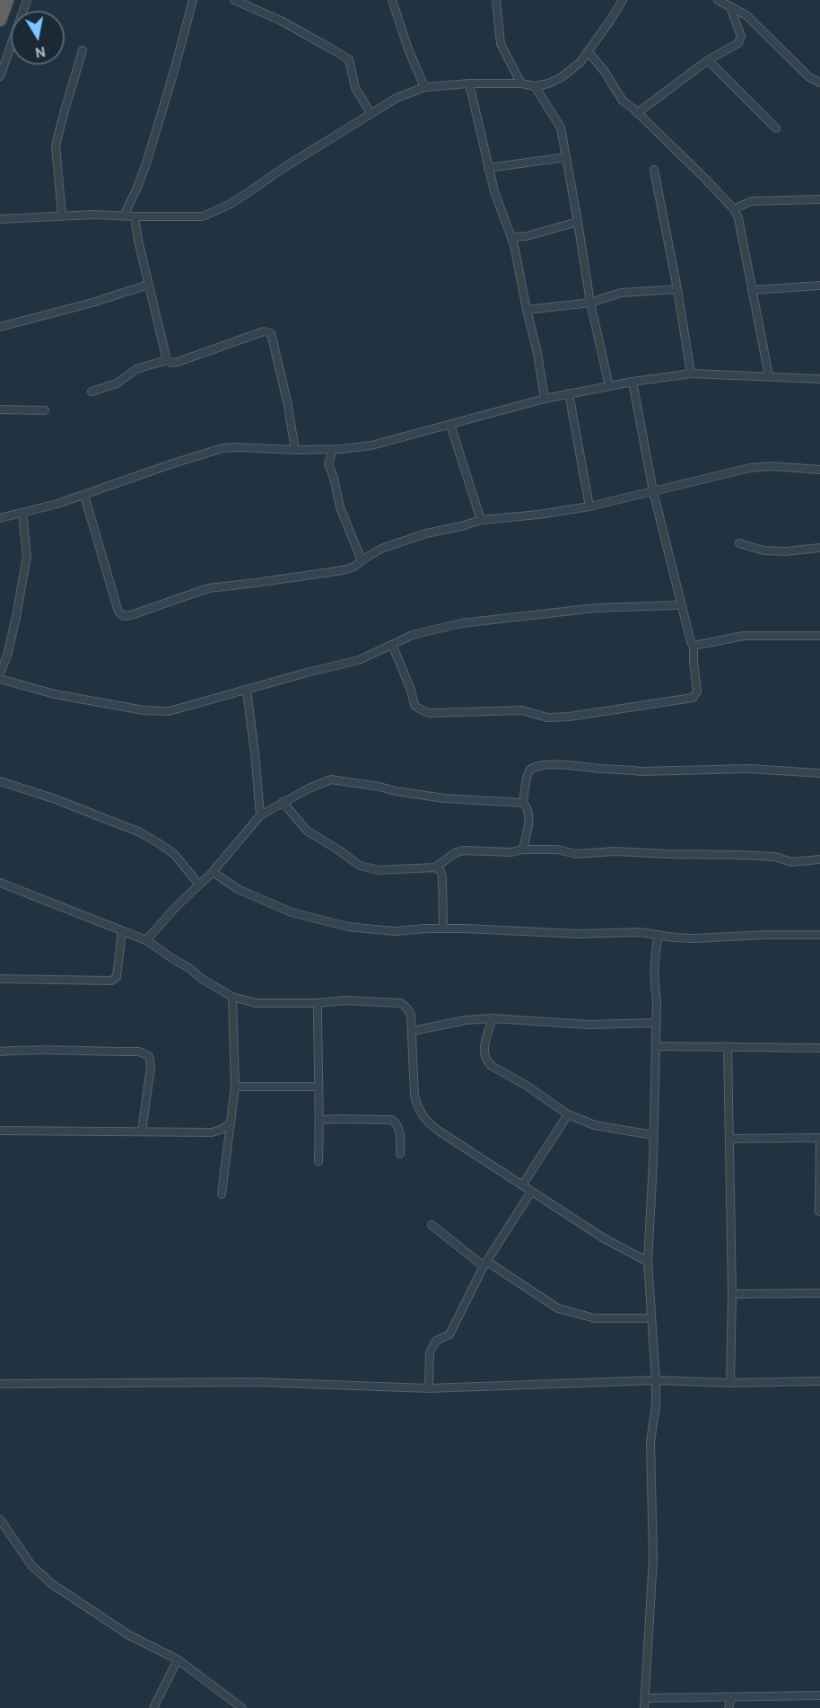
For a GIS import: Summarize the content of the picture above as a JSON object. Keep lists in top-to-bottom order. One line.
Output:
{"north":"bottom"}
